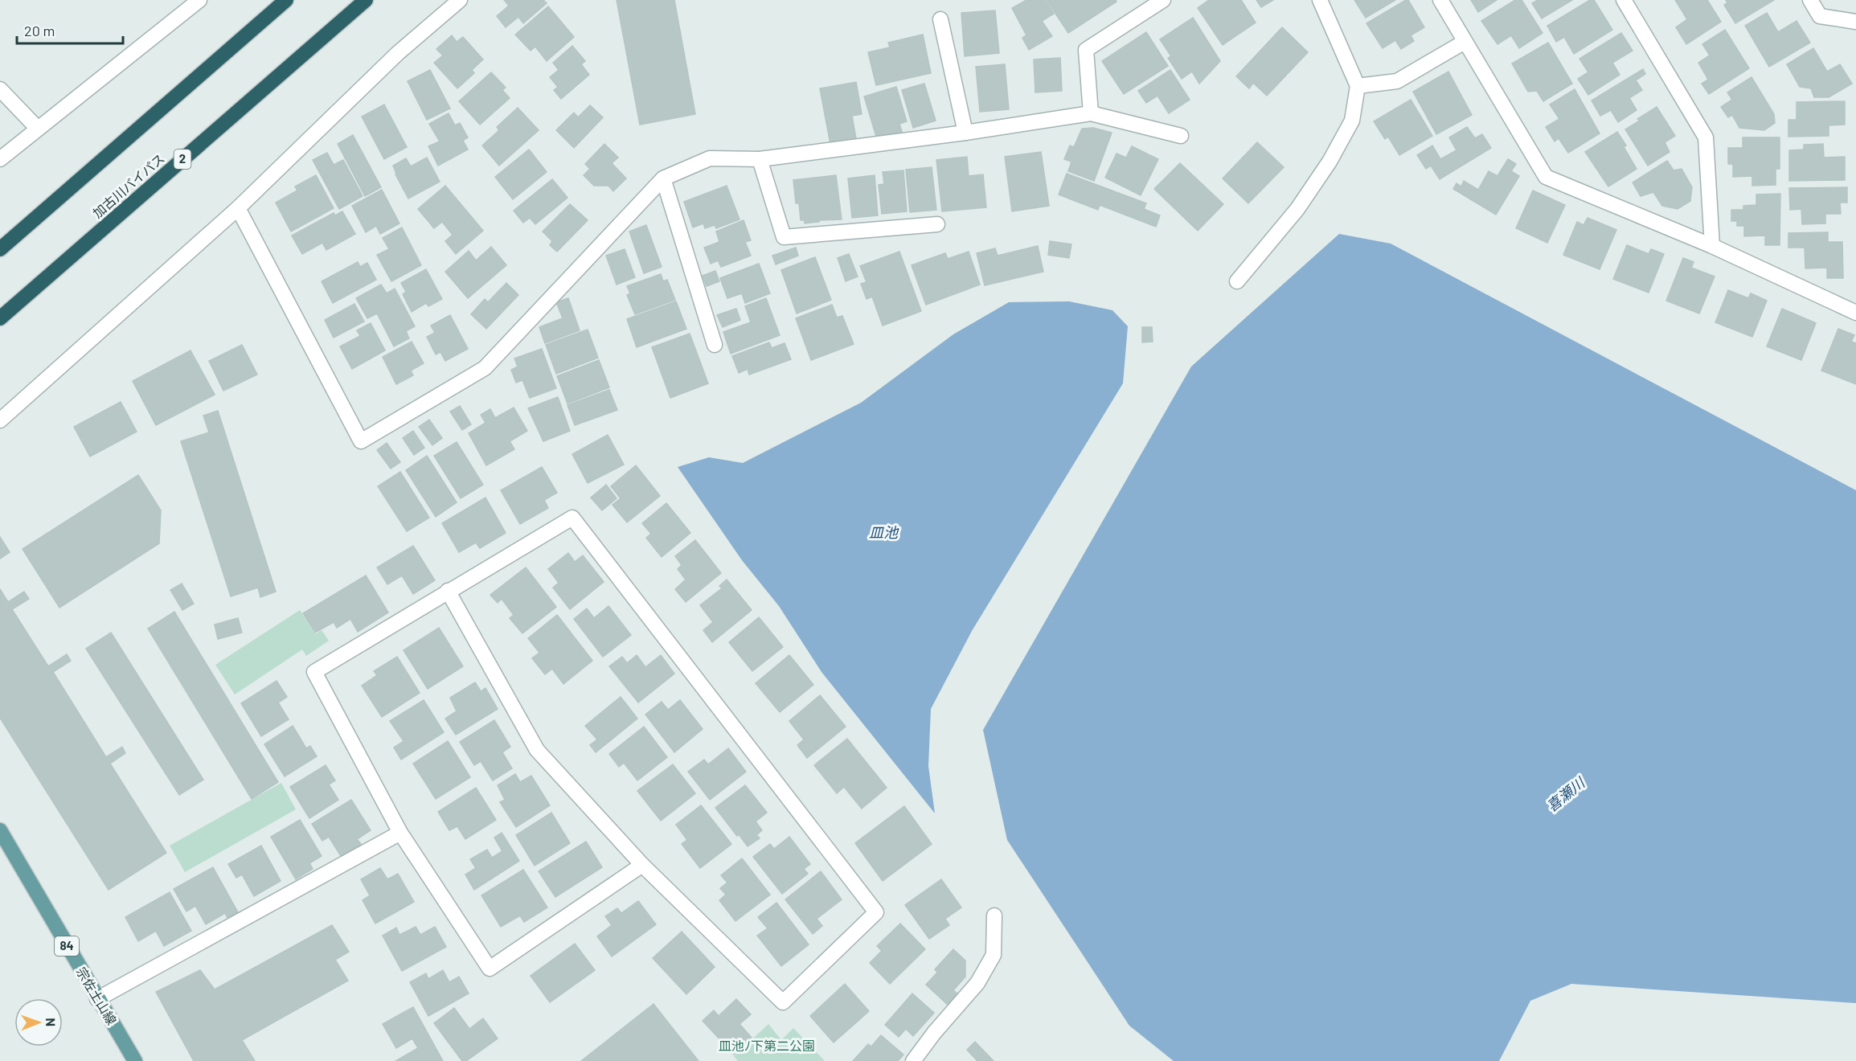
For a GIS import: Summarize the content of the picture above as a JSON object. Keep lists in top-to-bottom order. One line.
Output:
{"streets":{"highway":["2","加古川バイパス"],"main road":["84","宗佐土山線"]},"water":["皿池","喜瀬川"],"parks":["皿池ﾉ下第二公園"],"scale_bar":"20 m","north":"right"}
